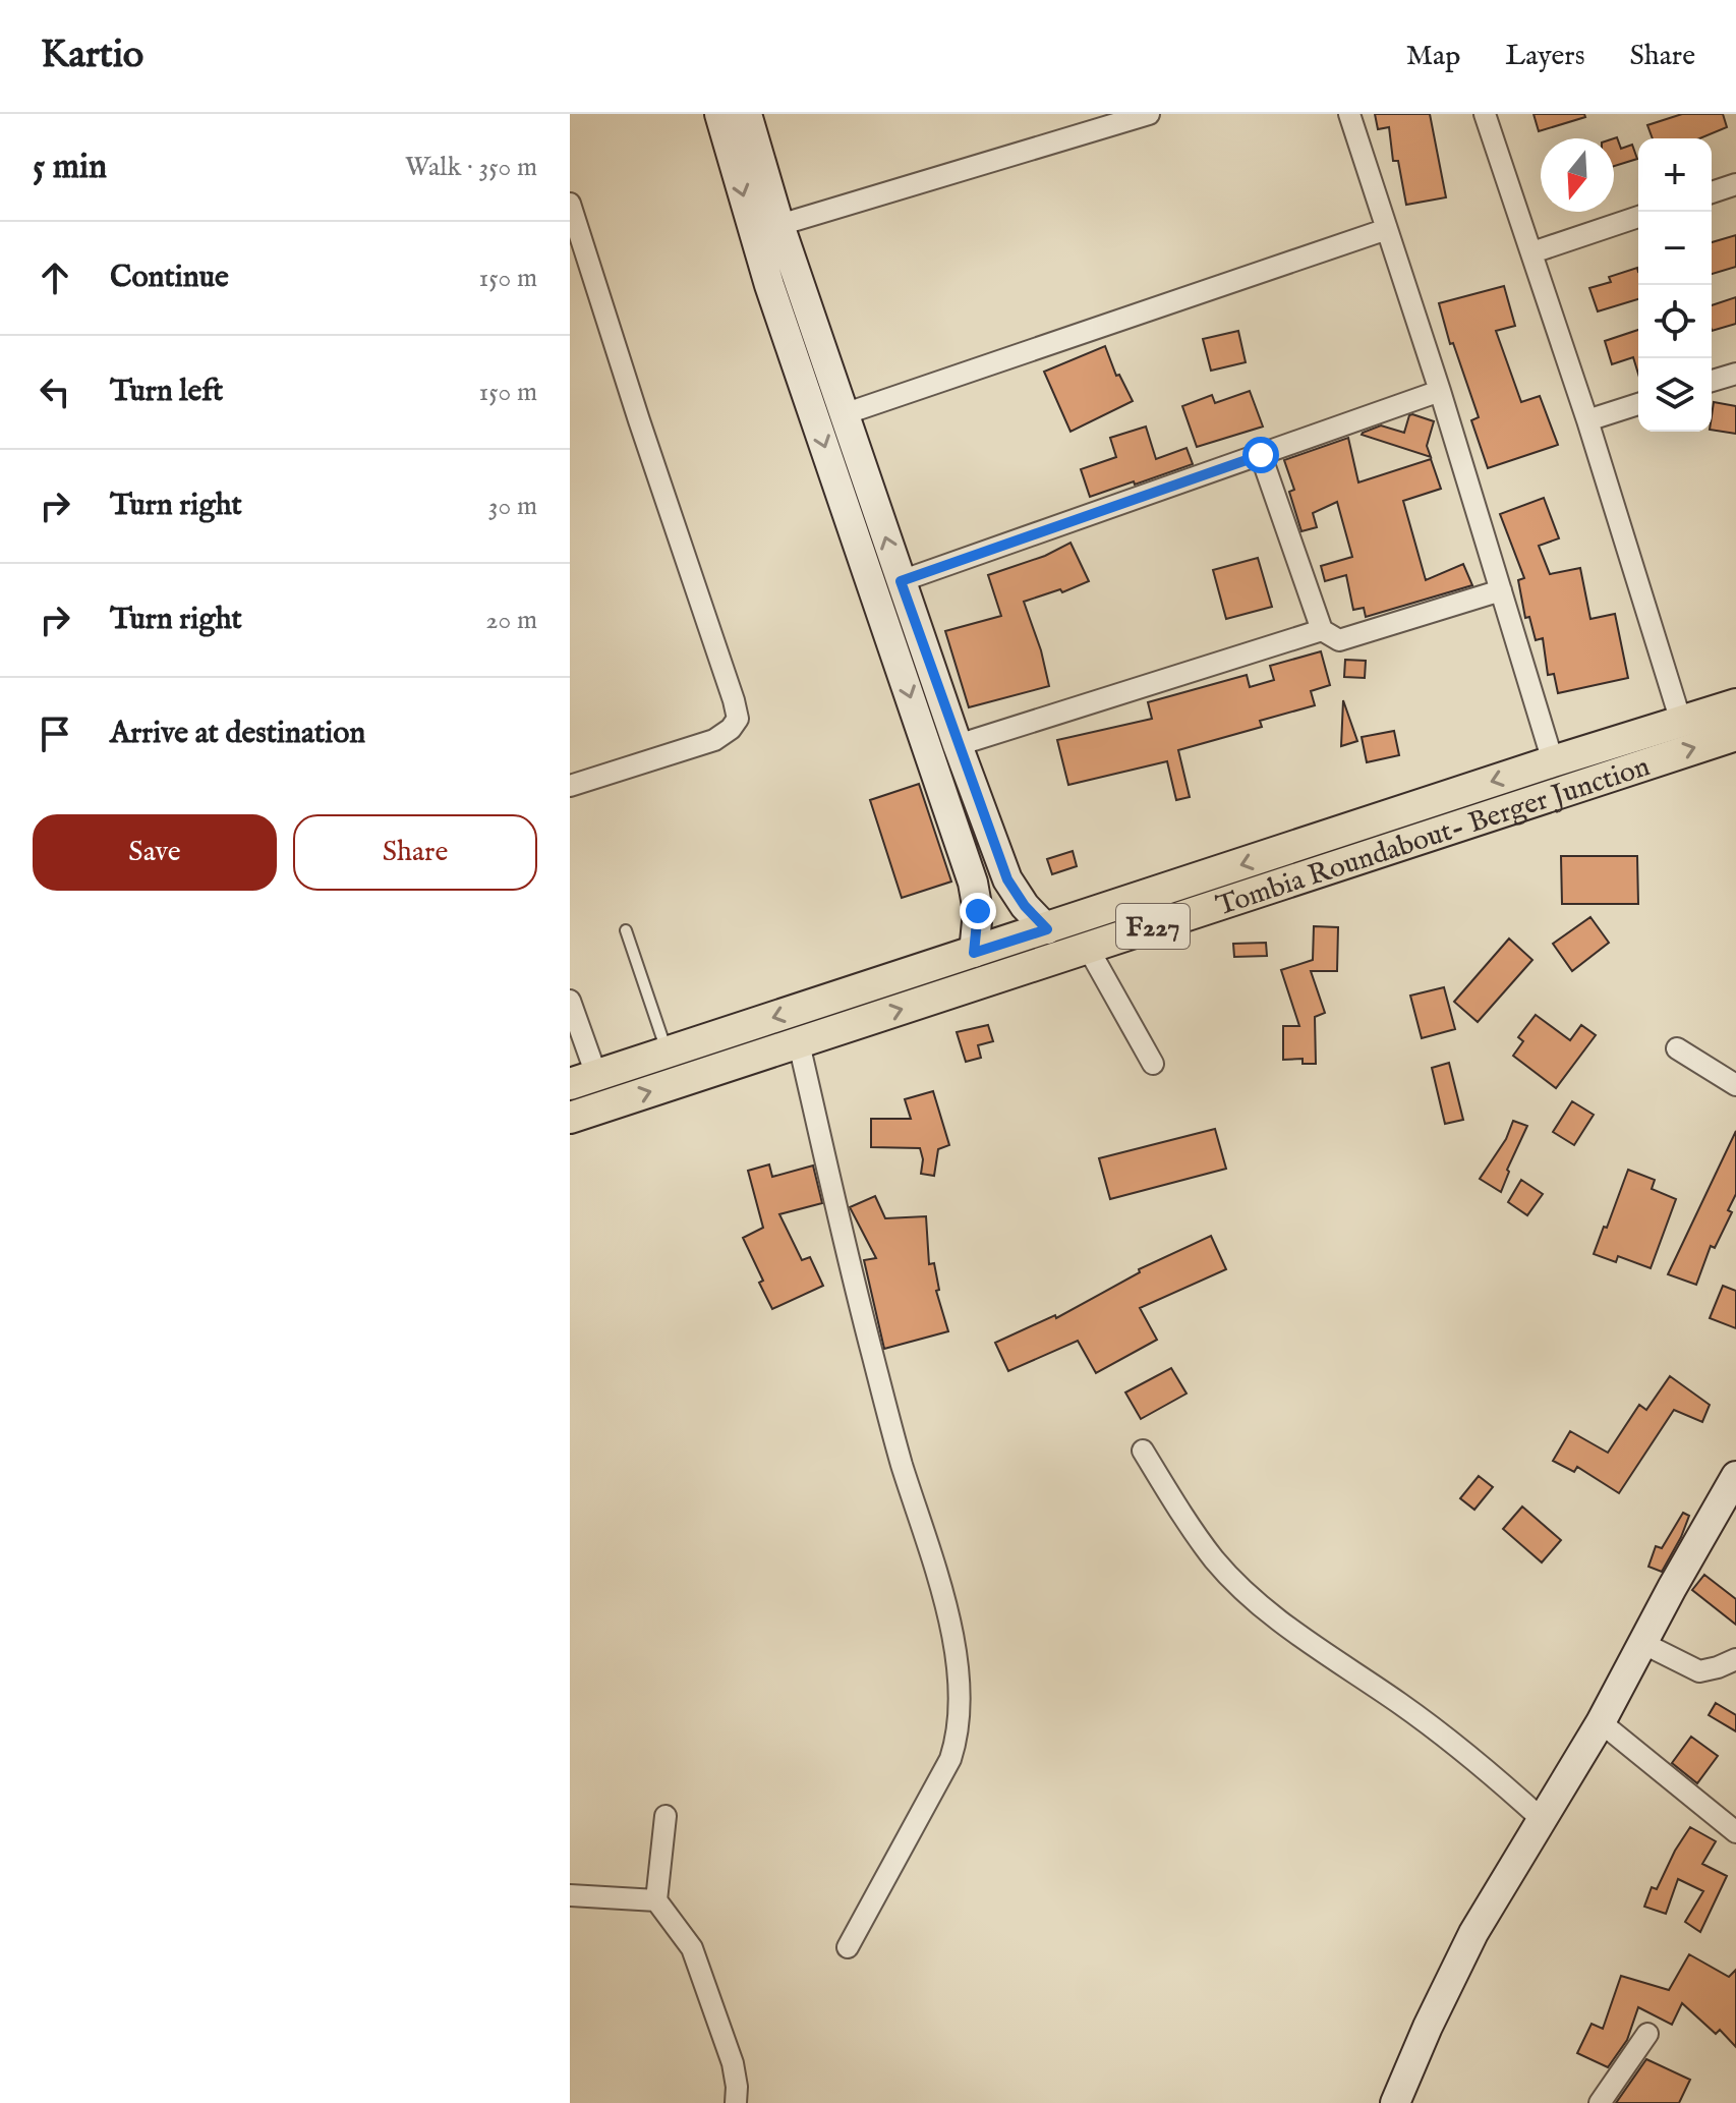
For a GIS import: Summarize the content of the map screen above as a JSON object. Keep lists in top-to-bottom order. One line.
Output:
{"streets":{"main road":["Tombia Roundabout- Berger Junction","F227"]},"north":"bottom","page":{"header":"Kartio","nav":["Map","Layers","Share"],"heading":["5 min","Walk · 350 m"],"map_buttons":["+","−"],"list":[["Continue","150 m"],["Turn left","150 m"],["Turn right","30 m"],["Turn right","20 m"],"Arrive at destination"],"buttons":["Save","Share"]}}
